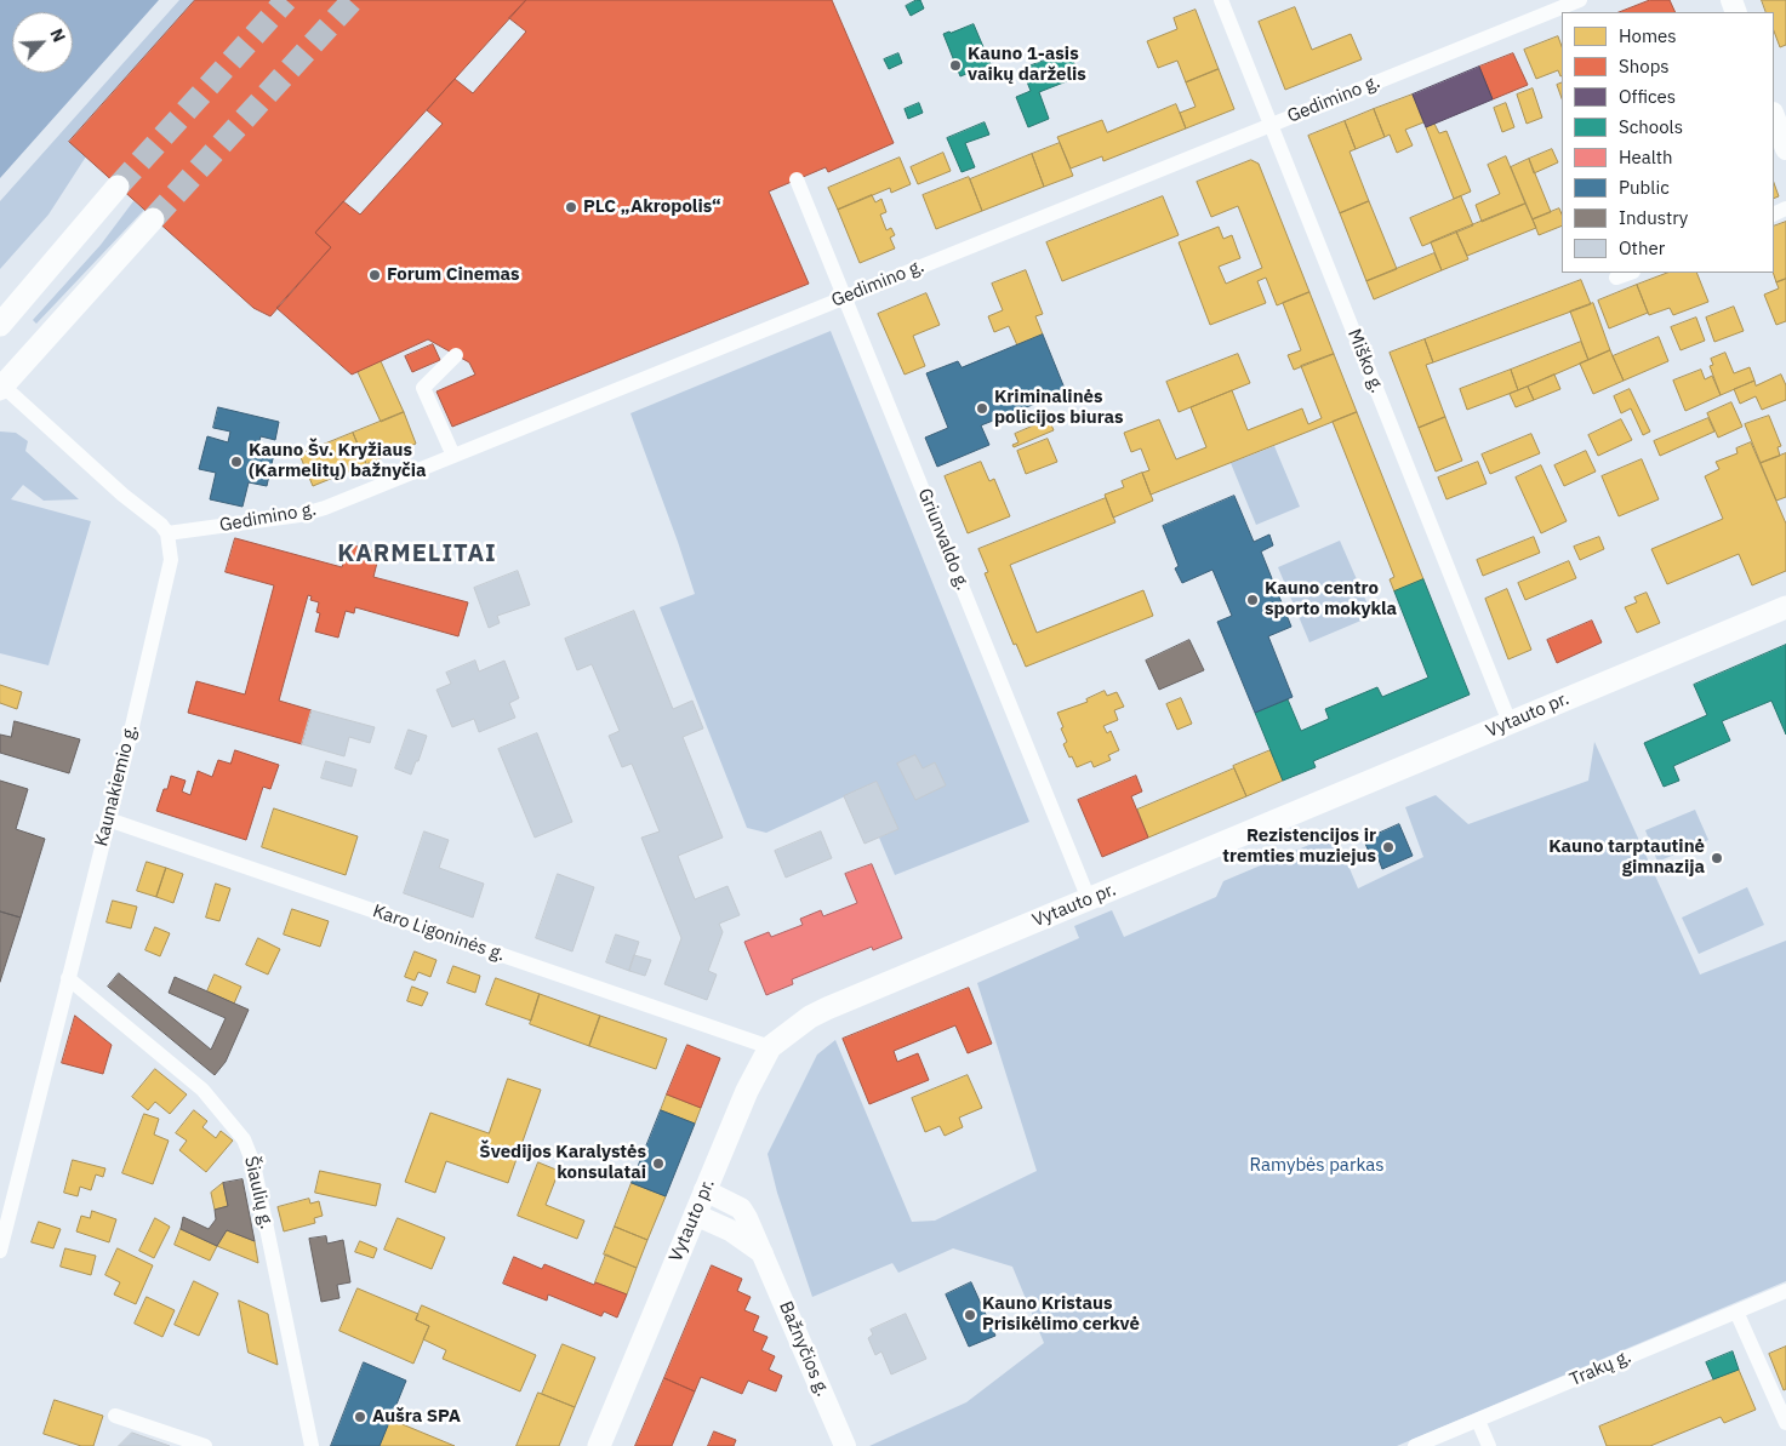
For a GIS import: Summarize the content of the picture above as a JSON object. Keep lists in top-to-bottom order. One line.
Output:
{"streets":{"main road":["Vytauto pr."],"street":["Gedimino g.","Miško g.","Griunvaldo g.","Kaunakiemio g.","Karo Ligoninės g.","Šiaulių g.","Bažnyčios g.","Trakų g."]},"crossings":[["Gedimino g.","Miško g."],["Gedimino g.","Griunvaldo g."],["Gedimino g.","Kaunakiemio g."],["Miško g.","Vytauto pr."],["Griunvaldo g.","Vytauto pr."],["Vytauto pr.","Karo Ligoninės g."],["Vytauto pr.","Bažnyčios g."],["Kaunakiemio g.","Karo Ligoninės g."],["Kaunakiemio g.","Šiaulių g."]],"districts":["KARMELITAI"],"parks":["Ramybės parkas"],"places":["Kauno 1-asis vaikų darželis","PLC „Akropolis“","Forum Cinemas","Kriminalinės policijos biuras","Kauno Šv. Kryžiaus (Karmelitų) bažnyčia","Kauno centro sporto mokykla","Rezistencijos ir tremties muziejus","Kauno tarptautinė gimnazija","Švedijos Karalystės konsulatai","Kauno Kristaus Prisikėlimo cerkvė","Aušra SPA"],"legend":["Homes","Shops","Offices","Schools","Health","Public","Industry","Other"],"north":"top right"}
